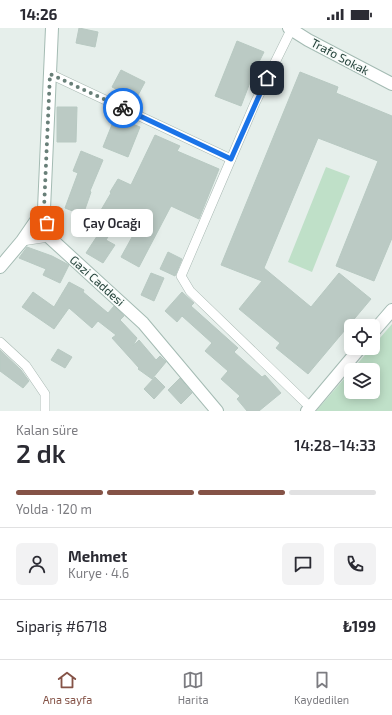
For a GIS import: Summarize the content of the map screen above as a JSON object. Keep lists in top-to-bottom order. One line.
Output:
{"streets":{"street":["Trafo Sokak","Gazi Caddesi"]},"places":["Çay Ocağı"],"page":{"status":"14:26","bubble":"Çay Ocağı","heading":["2 dk","Kalan süre","14:28–14:33"],"panel":["Mehmet","Kurye · 4.6","Sipariş #6718","₺199"],"bar":"Yolda · 120 m","tabs":["Ana sayfa","Harita","Kaydedilen"]}}
